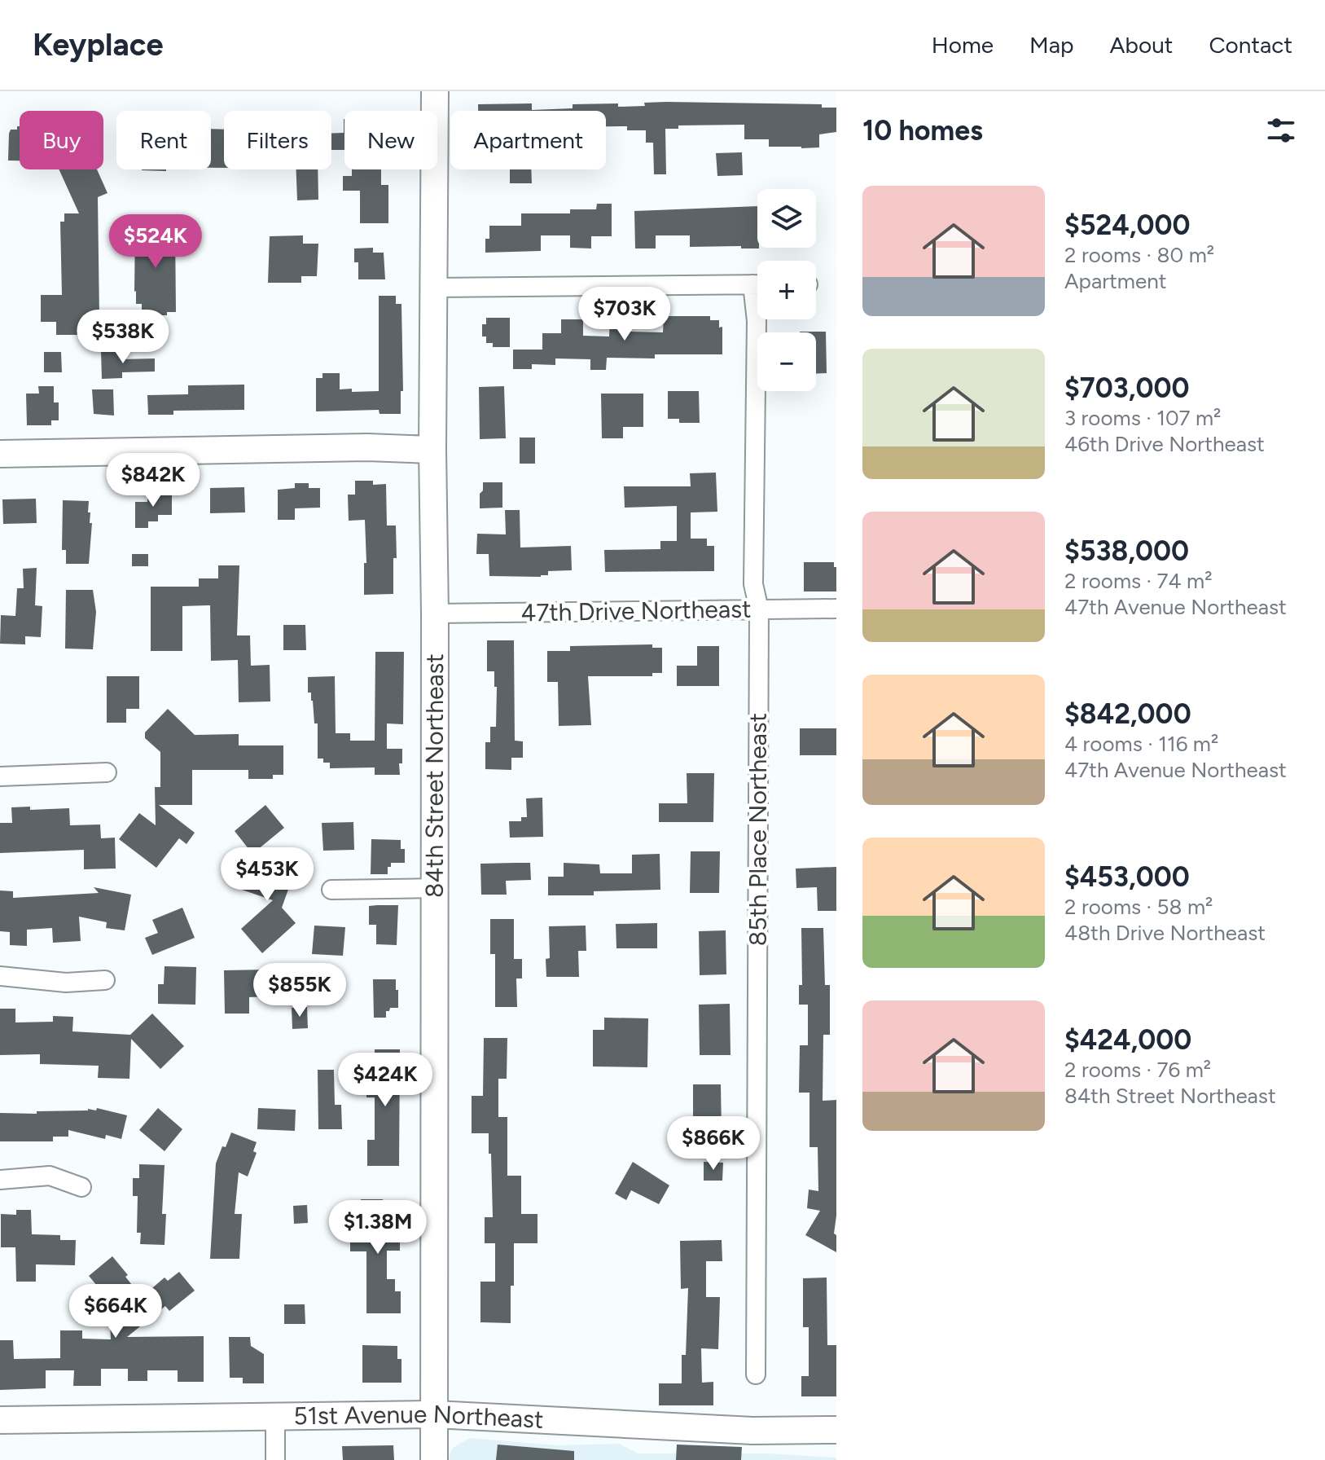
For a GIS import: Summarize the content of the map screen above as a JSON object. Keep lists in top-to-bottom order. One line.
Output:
{"streets":{"street":["47th Drive Northeast","84th Street Northeast","85th Place Northeast","51st Avenue Northeast"]},"crossings":[["47th Drive Northeast","84th Street Northeast"],["47th Drive Northeast","85th Place Northeast"],["84th Street Northeast","51st Avenue Northeast"]],"page":{"header":"Keyplace","nav":["Home","Map","About","Contact"],"heading":"10 homes","chip":["Buy","Rent","Filters","New","Apartment"],"list":[{"name":"$524,000","note":"2 rooms · 80 m² · Apartment"},{"name":"$703,000","note":"3 rooms · 107 m² · 46th Drive Northeast"},{"name":"$538,000","note":"2 rooms · 74 m² · 47th Avenue Northeast"},{"name":"$842,000","note":"4 rooms · 116 m² · 47th Avenue Northeast"},{"name":"$453,000","note":"2 rooms · 58 m² · 48th Drive Northeast"},{"name":"$424,000","note":"2 rooms · 76 m² · 84th Street Northeast"}],"map_buttons":["+","−"],"price":["$524K","$703K","$538K","$842K","$453K","$855K","$424K","$866K","$1.38M","$664K"]}}
